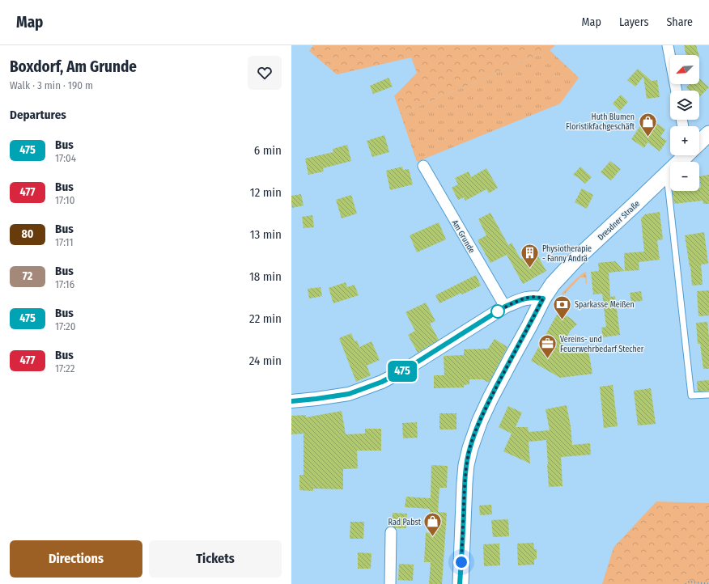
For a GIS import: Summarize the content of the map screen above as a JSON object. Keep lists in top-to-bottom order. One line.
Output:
{"streets":{"main road":["Dresdner Straße"],"street":["Am Grunde"]},"places":{"shop":["Huth Blumen Floristikfachgeschäft","Rad Pabst"],"building":["Physiotherapie - Fanny Andrä"],"bank":["Sparkasse Meißen"],"office":["Vereins- und Feuerwehrbedarf Stecher"]},"lines":["bus line 475"],"north":"bottom left","page":{"header":"Map","nav":["Map","Layers","Share"],"heading":[["Boxdorf, Am Grunde","Walk · 3 min · 190 m"],"Departures"],"on_map":"475","map_buttons":["+","−"],"list":[{"mark":"475","name":"Bus","note":"17:04","value":"6 min"},{"mark":"477","name":"Bus","note":"17:10","value":"12 min"},{"mark":"80","name":"Bus","note":"17:11","value":"13 min"},{"mark":"72","name":"Bus","note":"17:16","value":"18 min"},{"mark":"475","name":"Bus","note":"17:20","value":"22 min"},{"mark":"477","name":"Bus","note":"17:22","value":"24 min"}],"buttons":["Directions","Tickets"]}}
